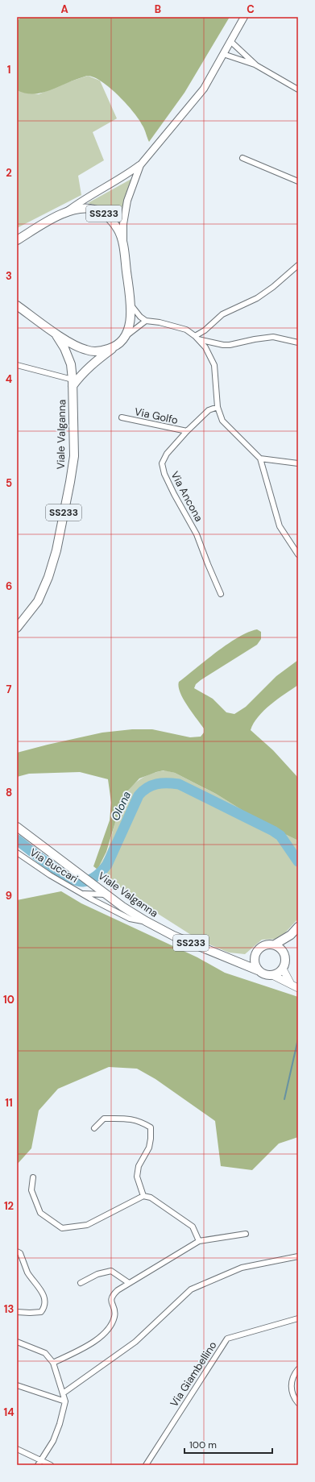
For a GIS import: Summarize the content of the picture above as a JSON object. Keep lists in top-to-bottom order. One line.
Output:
{"streets":{"main road":["SS233","Viale Valganna"],"street":["Via Golfo","Via Ancona","Via Buccari","Via Giambellino"]},"crossings":[["SS233","Viale Valganna"],["Via Golfo","Via Ancona"],["Viale Valganna","Via Buccari"]],"water":["Olona"],"scale_bar":"100 m","grid":{"columns":["A","B","C"],"rows":["1","2","3","4","5","6","7","8","9","10","11","12","13","14"]}}
